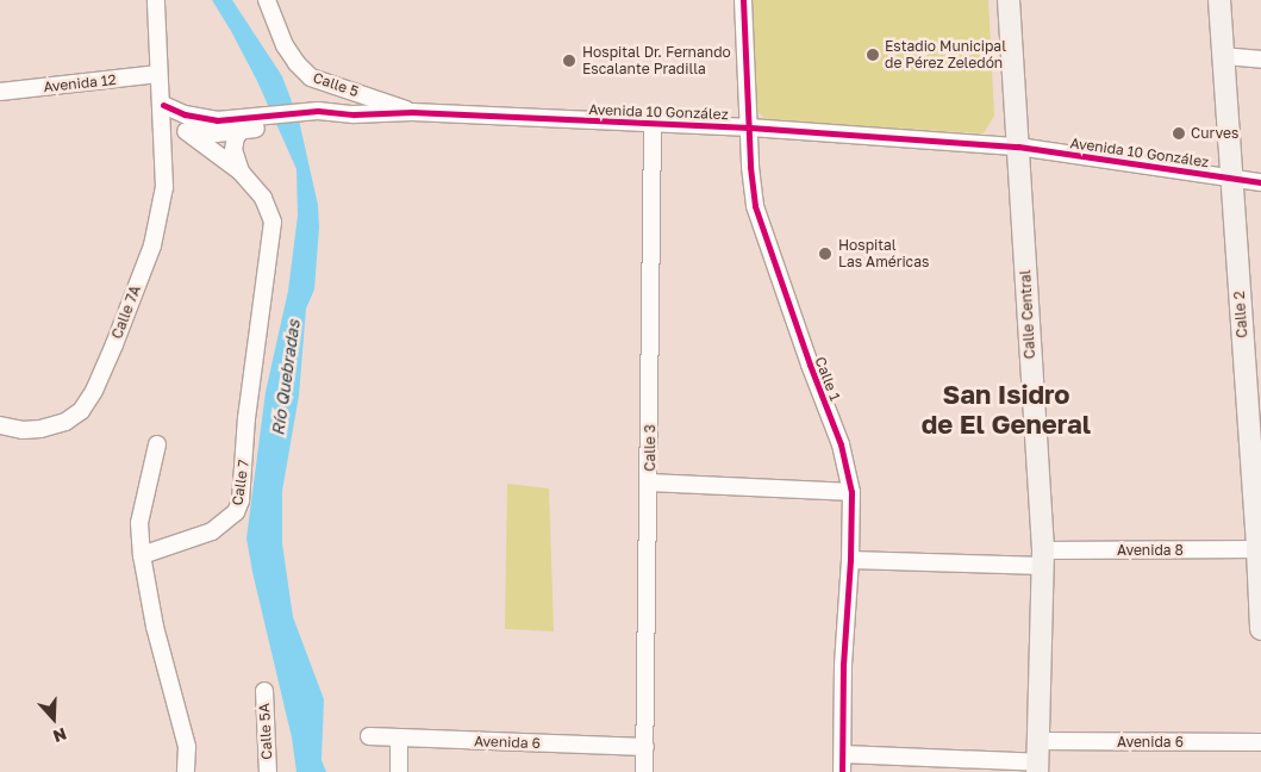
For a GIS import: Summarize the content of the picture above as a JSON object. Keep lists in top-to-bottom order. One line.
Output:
{"streets":{"main road":["Calle Central","Calle 2"],"street":["Avenida 12","Calle 5","Avenida 10 González","Calle 7A","Calle 1","Calle 3","Calle 7","Avenida 8","Calle 5A","Avenida 6"]},"crossings":[["Calle 5","Avenida 10 González"],["Avenida 10 González","Calle 7A"],["Avenida 10 González","Calle Central"],["Avenida 10 González","Calle 2"],["Avenida 10 González","Calle 1"],["Avenida 10 González","Calle 3"],["Avenida 10 González","Calle 7"],["Calle Central","Avenida 8"],["Calle Central","Avenida 6"],["Calle 2","Avenida 8"],["Calle 1","Avenida 8"],["Calle 3","Avenida 6"]],"districts":["San Isidro de El General"],"water":["Río Quebradas"],"places":["Estadio Municipal de Pérez Zeledón","Hospital Dr. Fernando Escalante Pradilla","Curves","Hospital Las Américas"],"north":"bottom"}
